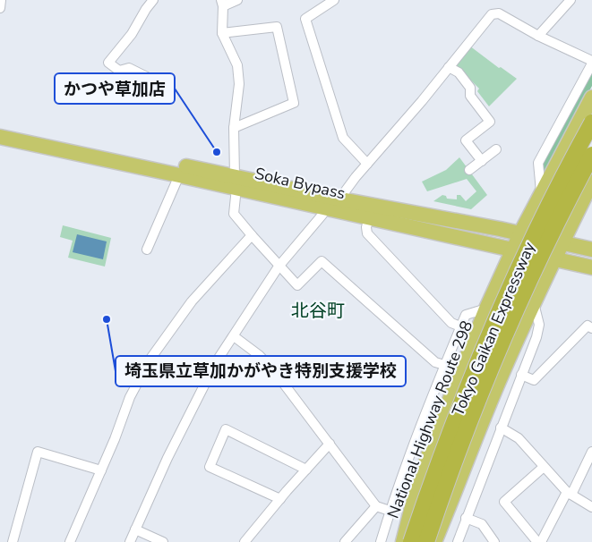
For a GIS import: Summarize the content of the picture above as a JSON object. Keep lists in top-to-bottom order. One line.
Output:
{"streets":{"highway":["Soka Bypass","Tokyo Gaikan Expressway"]},"districts":["北谷町"],"places":["かつや草加店","埼玉県立草加かがやき特別支援学校"]}
